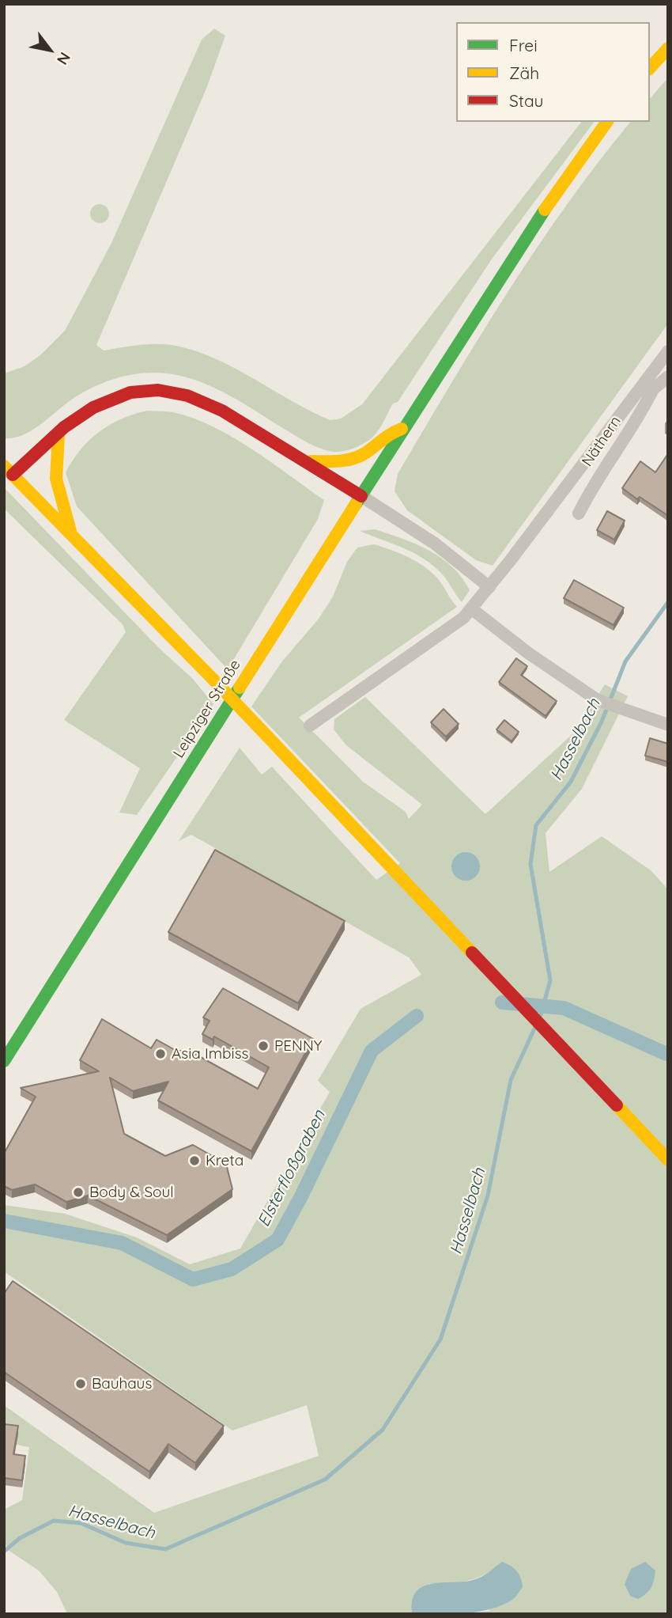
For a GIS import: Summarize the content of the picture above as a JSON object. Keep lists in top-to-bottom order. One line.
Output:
{"streets":{"main road":["Leipziger Straße"],"street":["Näthern"]},"water":["Hasselbach","Elsterfloßgraben"],"places":["PENNY","Asia Imbiss","Kreta","Body & Soul","Bauhaus"],"legend":["Frei","Zäh","Stau"],"north":"bottom right"}
